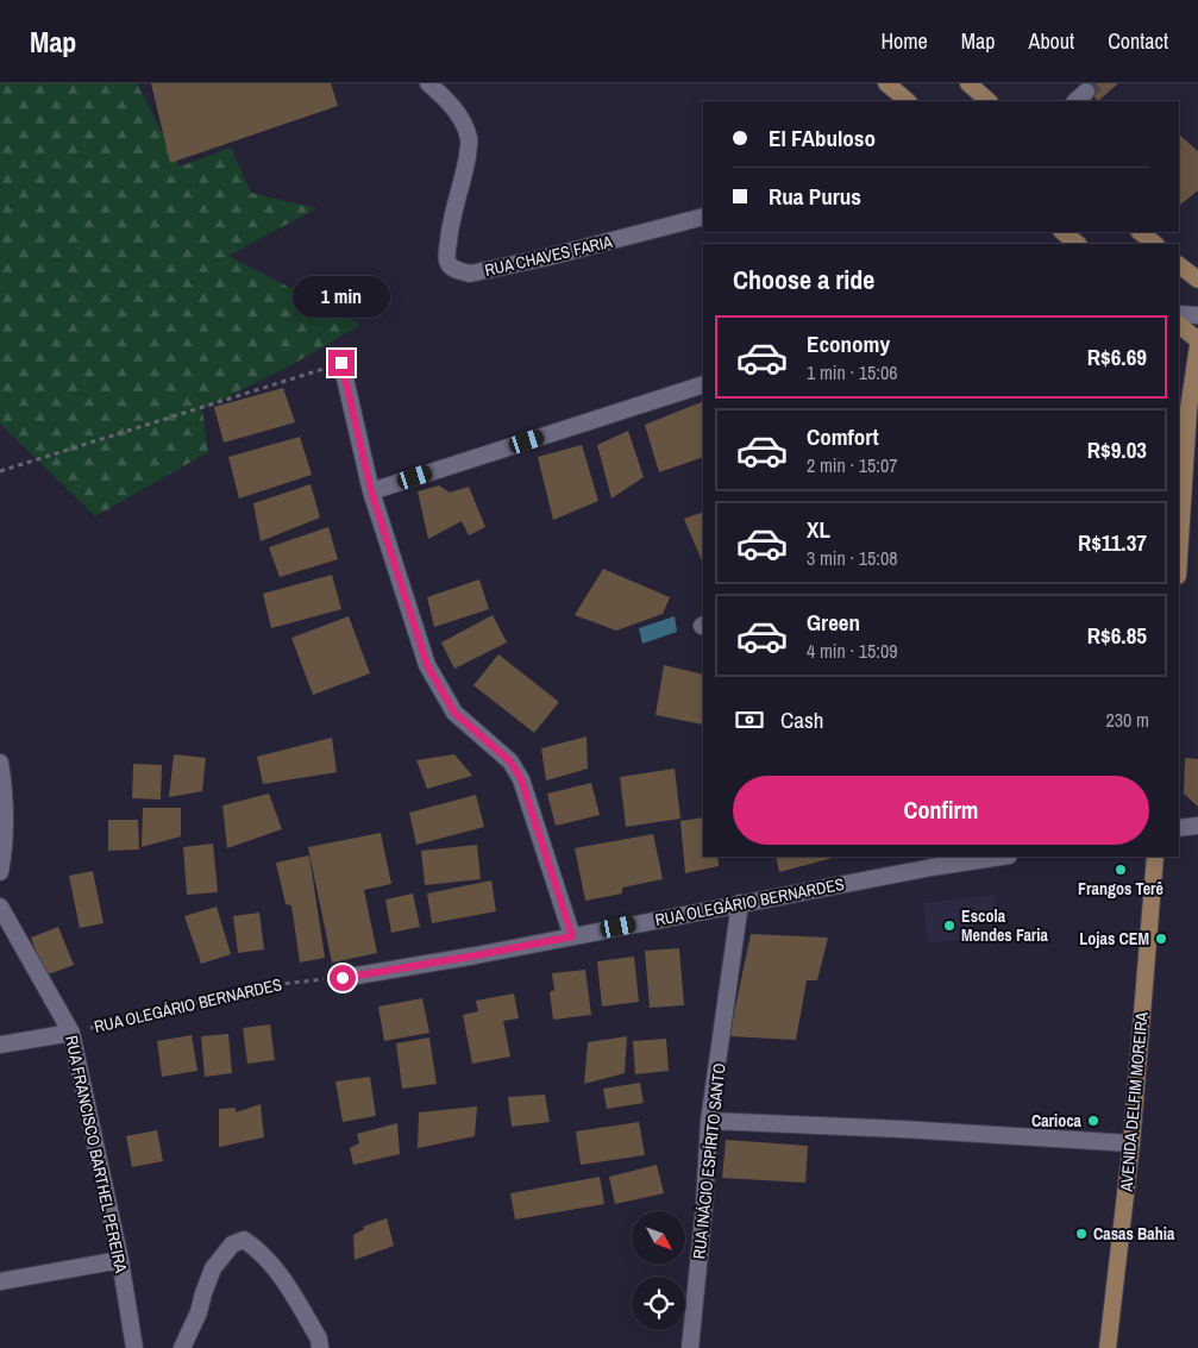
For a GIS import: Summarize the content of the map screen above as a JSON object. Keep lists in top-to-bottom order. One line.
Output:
{"streets":{"main road":["AVENIDA DELFIM MOREIRA"],"street":["RUA CHAVES FARIA","RUA OLEGÁRIO BERNARDES","RUA FRANCISCO BARTHEL PEREIRA","RUA INÁCIO ESPÍRITO SANTO"]},"crossings":[["RUA OLEGÁRIO BERNARDES","RUA FRANCISCO BARTHEL PEREIRA"],["RUA OLEGÁRIO BERNARDES","RUA INÁCIO ESPÍRITO SANTO"]],"places":["Frangos Terê","Escola Mendes Faria","Lojas CEM","Carioca","Casas Bahia"],"north":"bottom right","page":{"header":"Map","nav":["Home","Map","About","Contact"],"banner":["El FAbuloso","Rua Purus"],"heading":"Choose a ride","bubble":"1 min","list":[{"name":"Economy","note":"1 min · 15:06","value":"R$6.69"},{"name":"Comfort","note":"2 min · 15:07","value":"R$9.03"},{"name":"XL","note":"3 min · 15:08","value":"R$11.37"},{"name":"Green","note":"4 min · 15:09","value":"R$6.85"}],"pay":["Cash","230 m"],"buttons":"Confirm"}}
